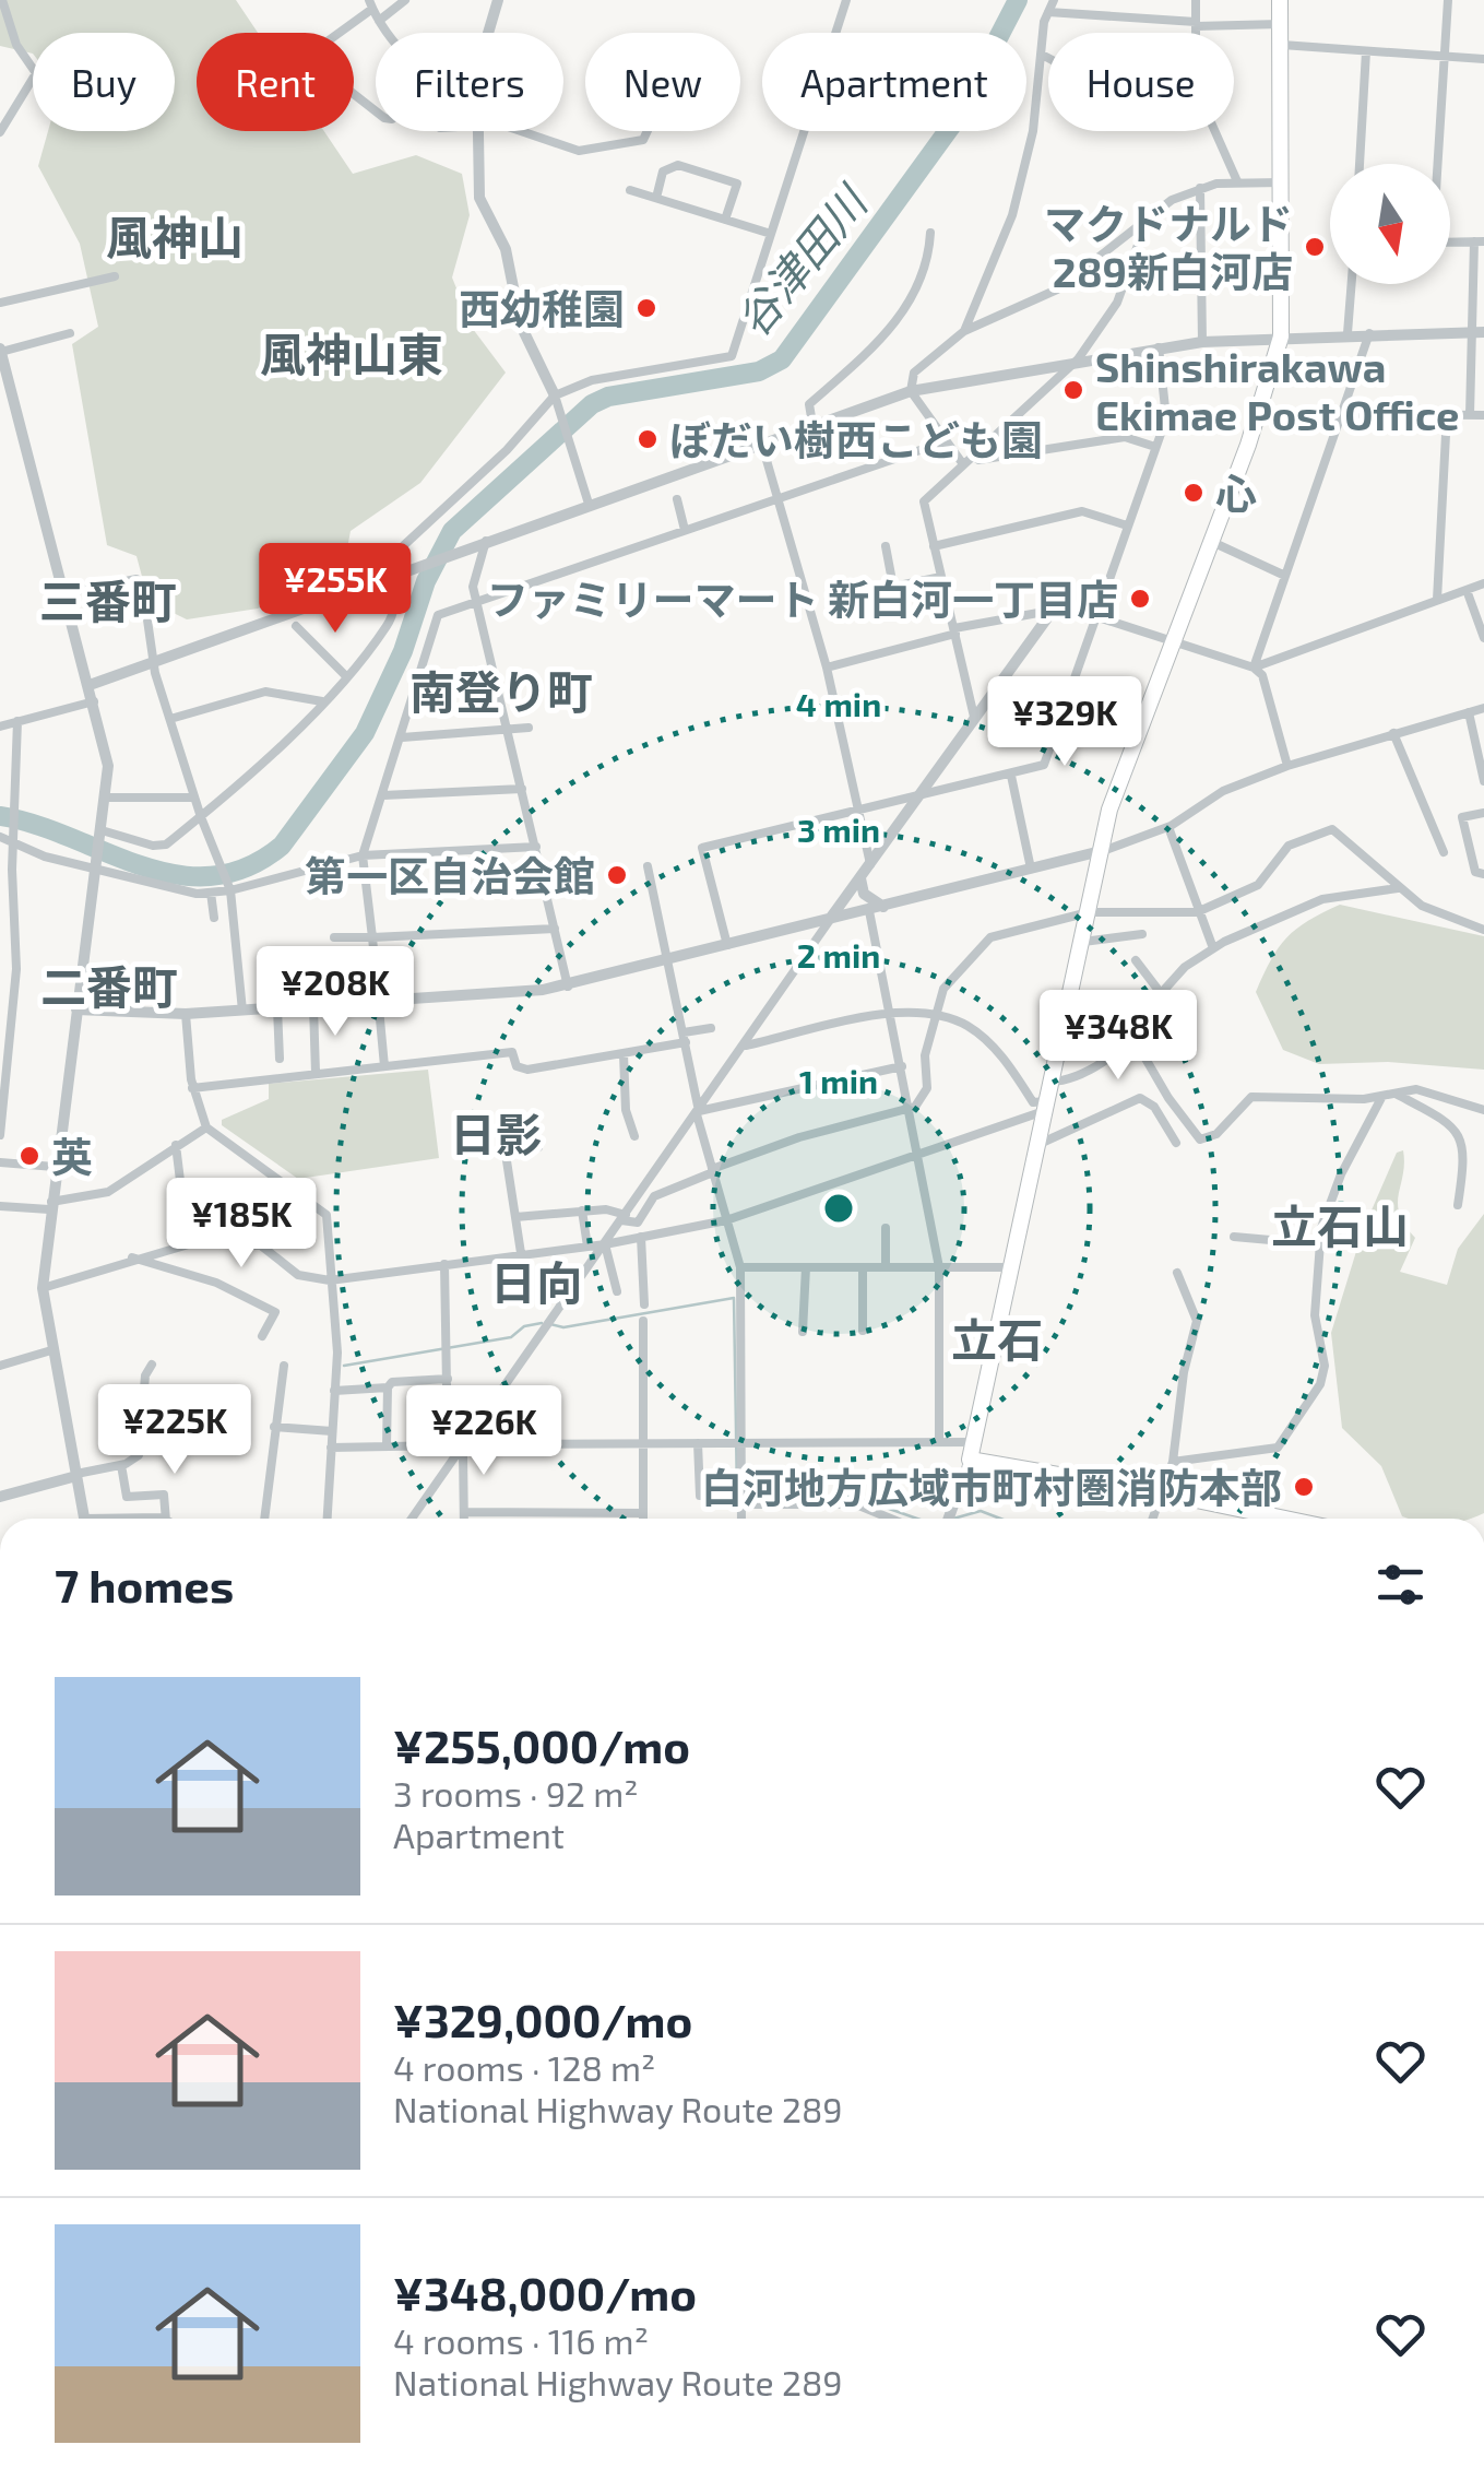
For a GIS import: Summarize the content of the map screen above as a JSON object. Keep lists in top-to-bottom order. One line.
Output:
{"districts":["風神山","風神山東","三番町","南登り町","二番町","日影","立石山","日向","立石"],"water":["谷津田川"],"places":["マクドナルド 289新白河店","西幼稚園","Shinshirakawa Ekimae Post Office","ぼだい樹西こども園","心","ファミリーマート 新白河一丁目店","第一区自治会館","英","白河地方広域市町村圏消防本部"],"north":"bottom","page":{"chip":["Buy","Rent","Filters","New","Apartment","House"],"price":["¥255K","¥329K","¥208K","¥348K","¥185K","¥225K","¥226K"],"heading":"7 homes","list":[{"name":"¥255,000/mo","note":"3 rooms · 92 m² · Apartment"},{"name":"¥329,000/mo","note":"4 rooms · 128 m² · National Highway Route 289"},{"name":"¥348,000/mo","note":"4 rooms · 116 m² · National Highway Route 289"}]},"rings":["4 min","3 min","2 min","1 min"]}
